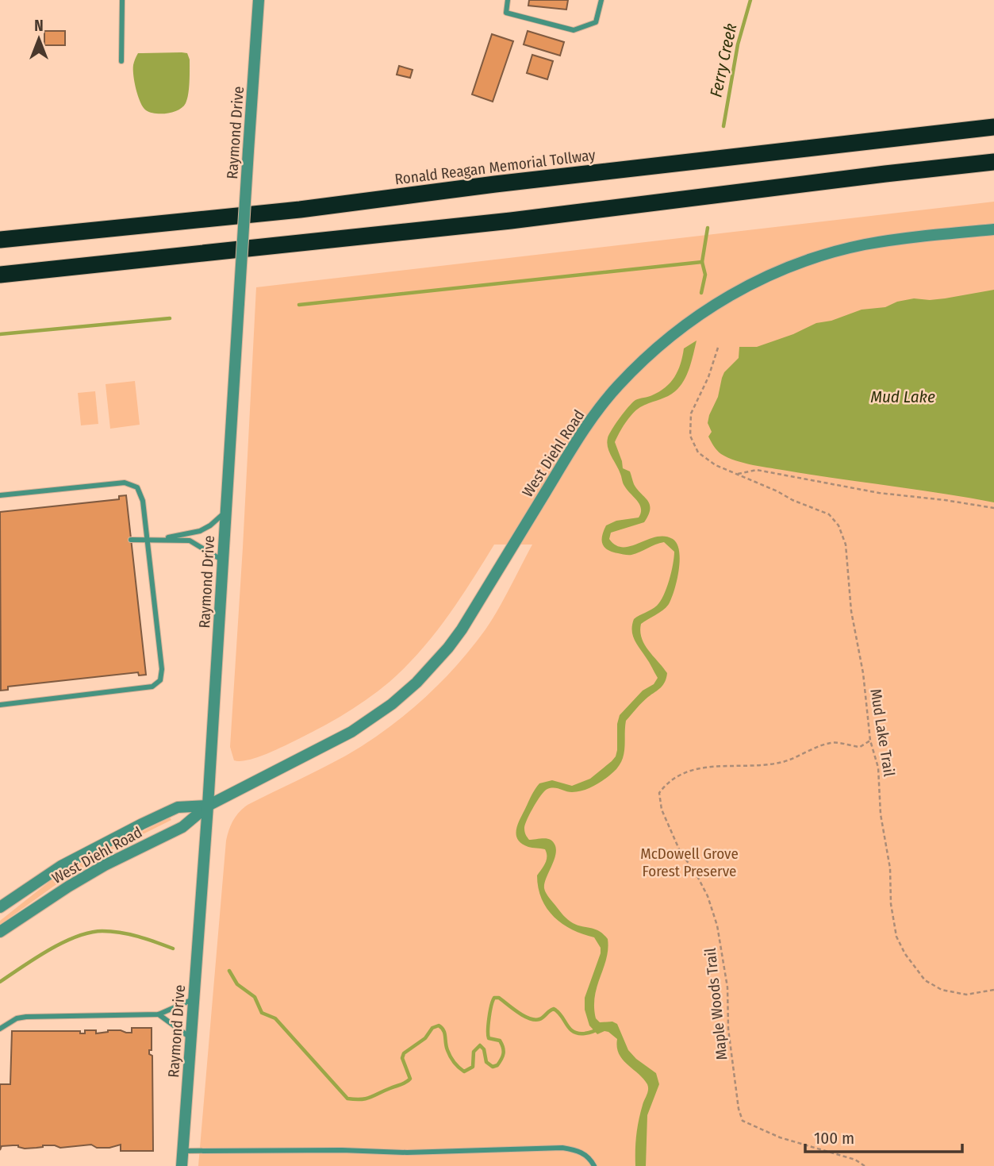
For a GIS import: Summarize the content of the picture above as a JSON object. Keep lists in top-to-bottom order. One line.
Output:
{"streets":{"highway":["Ronald Reagan Memorial Tollway"],"street":["Raymond Drive","West Diehl Road"],"path":["Mud Lake Trail","Maple Woods Trail"]},"crossings":[["Raymond Drive","West Diehl Road"],["Mud Lake Trail","Maple Woods Trail"]],"water":["Ferry Creek","Mud Lake"],"parks":["McDowell Grove Forest Preserve"],"scale_bar":"100 m","north":"top"}
